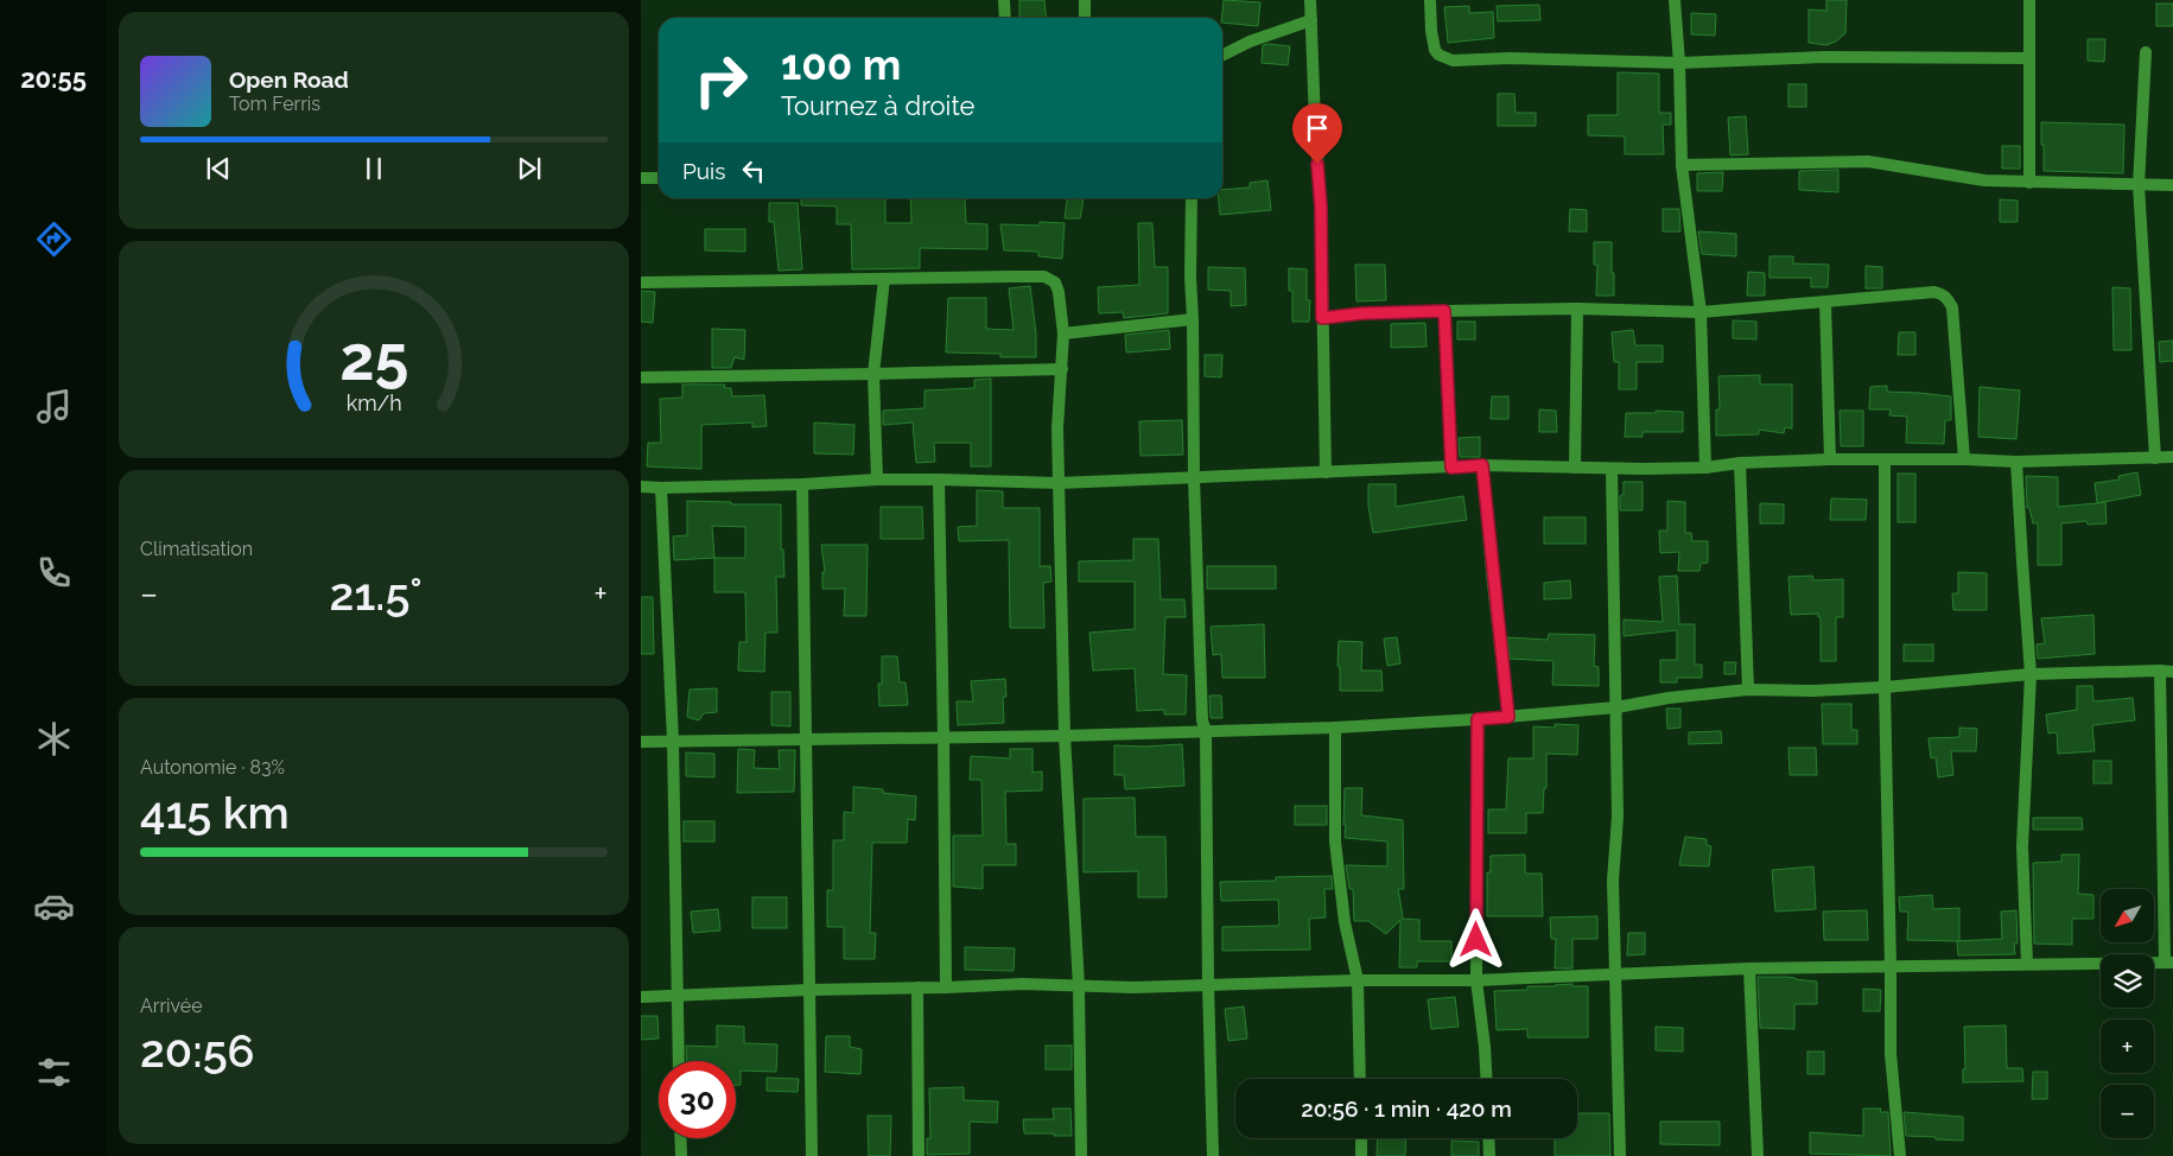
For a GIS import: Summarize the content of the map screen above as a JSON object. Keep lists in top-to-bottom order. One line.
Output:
{"north":"bottom left","page":{"tabs":"20:55","turn":["100 m","Tournez à droite"],"song":["Open Road","Tom Ferris"],"then":"Puis","tile":["Climatisation",["Autonomie · 83%","415 km"],["Arrivée","20:56"]],"heat":["−","21.5°","+"],"map_buttons":["+","−"],"limit":"30","trip":"20:56 · 1 min · 420 m","gauge":["25","km/h"]}}
